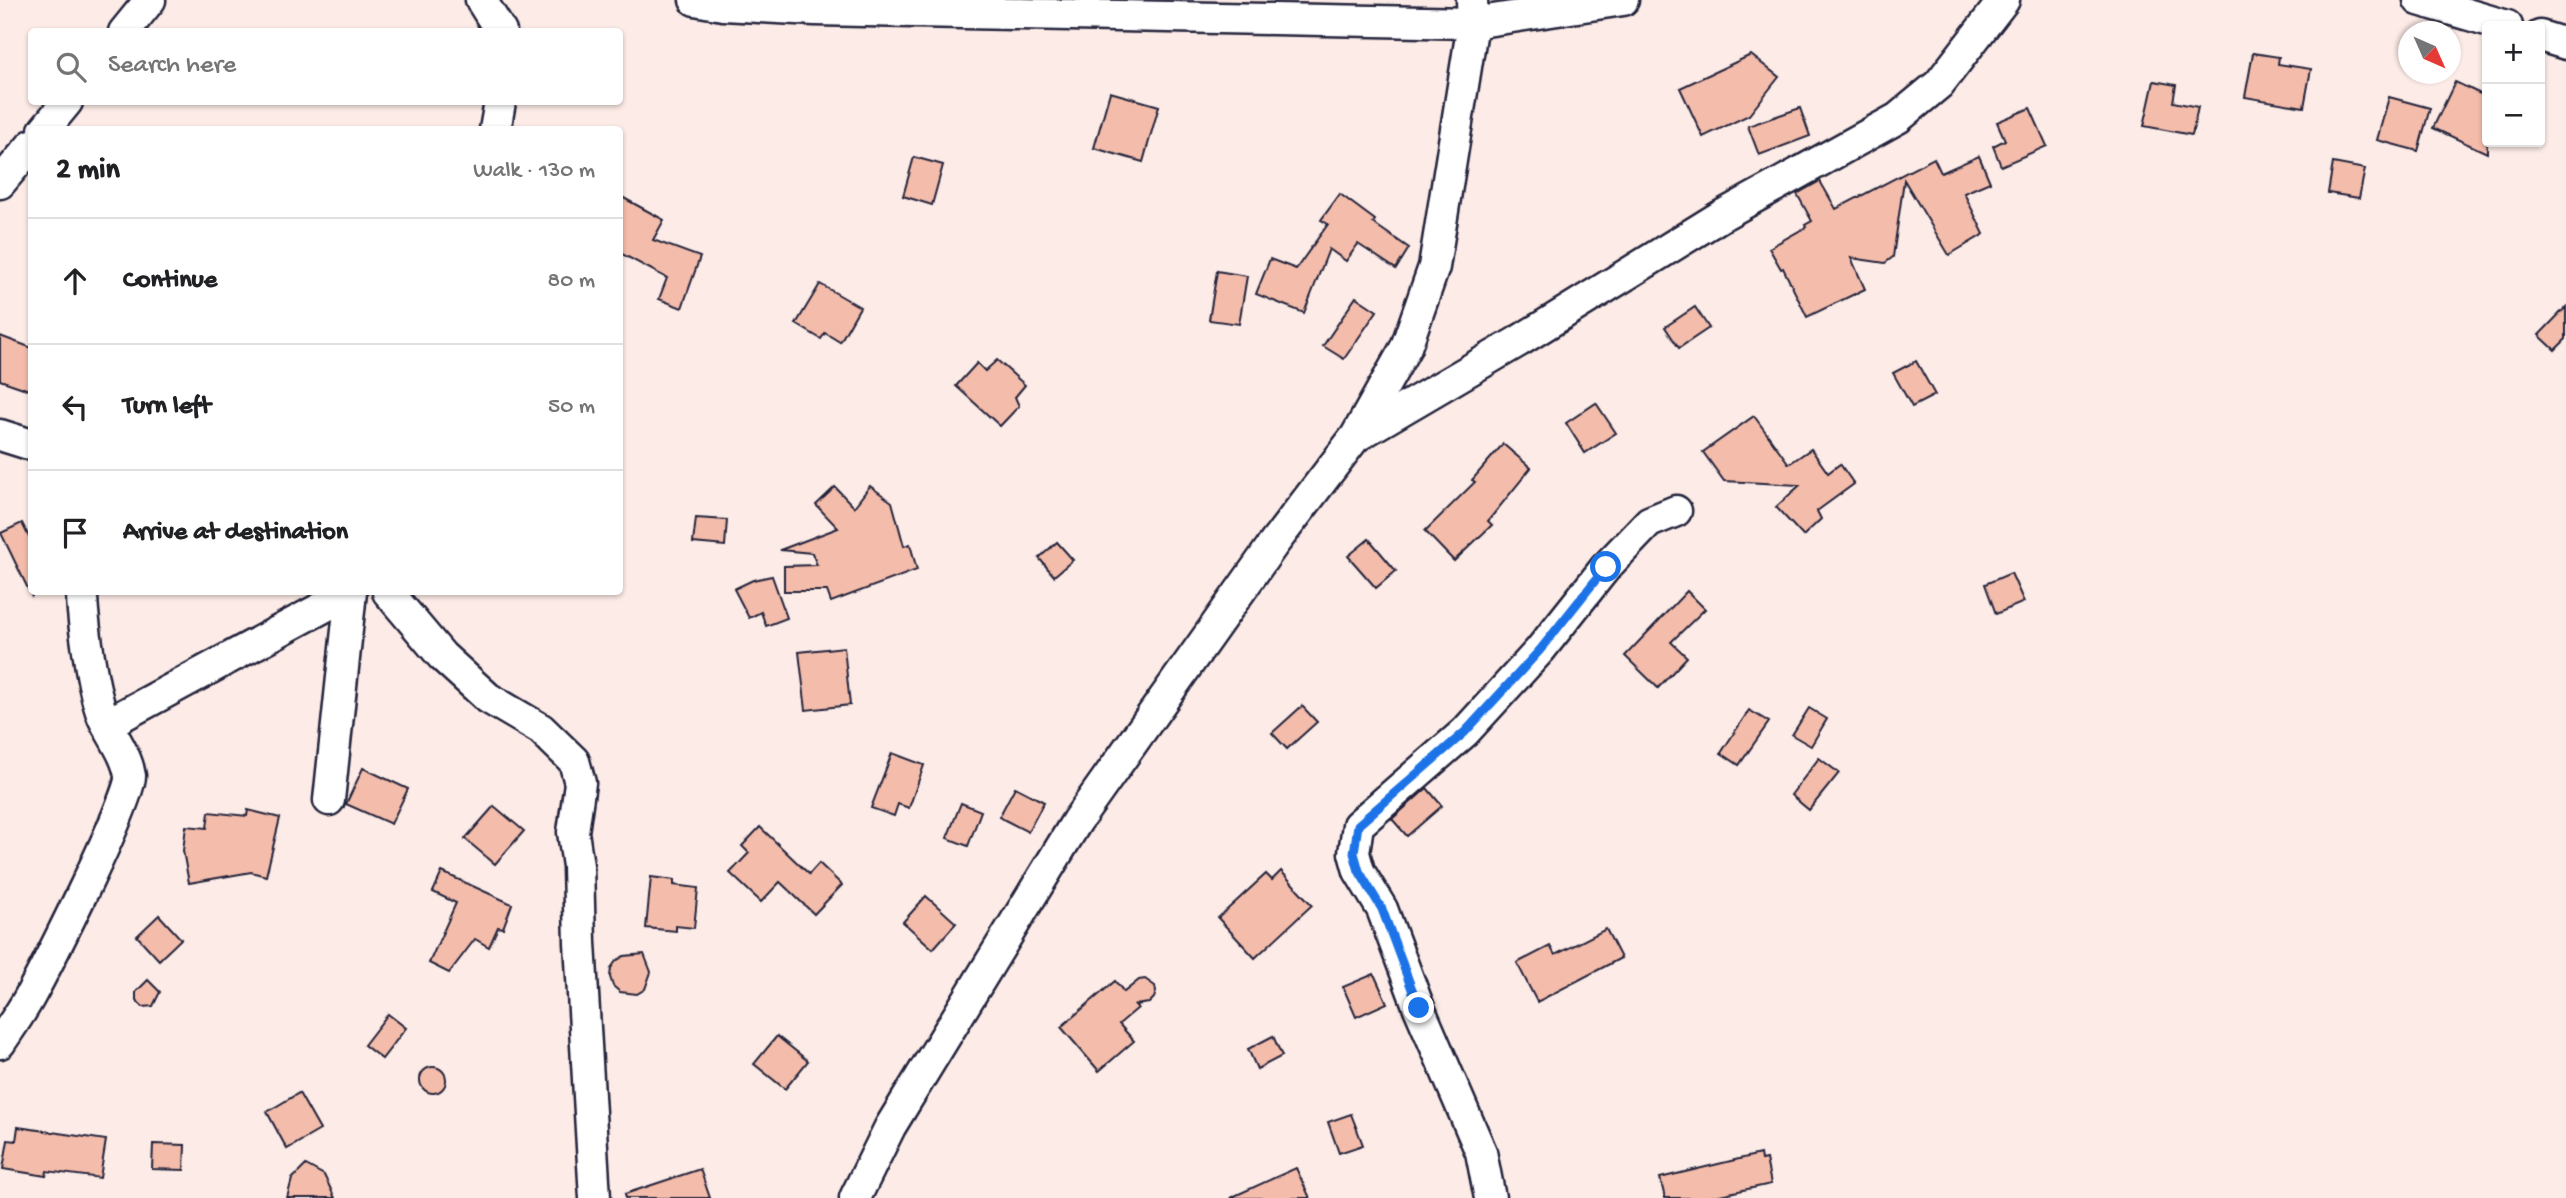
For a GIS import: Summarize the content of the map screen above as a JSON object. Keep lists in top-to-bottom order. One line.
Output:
{"north":"bottom right","page":{"map_buttons":["+","−"],"search":"Search here","heading":["2 min","Walk · 130 m"],"list":[["Continue","80 m"],["Turn left","50 m"],"Arrive at destination"]}}
